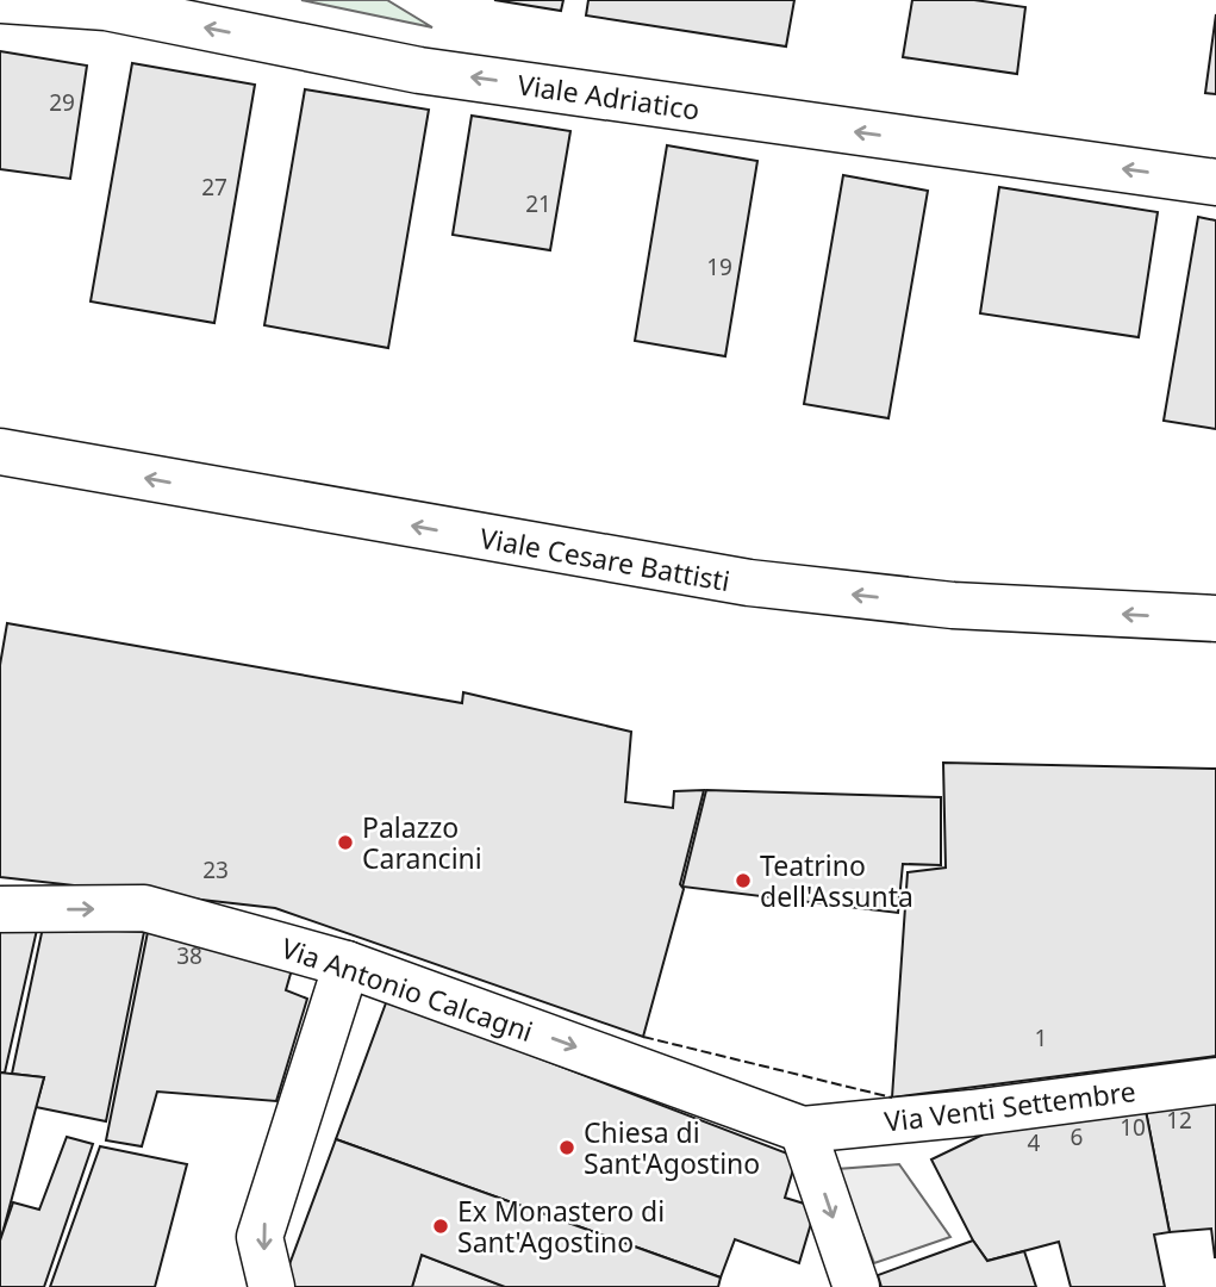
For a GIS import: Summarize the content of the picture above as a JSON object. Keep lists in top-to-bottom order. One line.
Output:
{"streets":{"street":["Viale Adriatico","Viale Cesare Battisti","Via Antonio Calcagni","Via Venti Settembre"]},"crossings":[["Via Antonio Calcagni","Via Venti Settembre"]],"one_way":["Viale Adriatico","Viale Cesare Battisti","Via Antonio Calcagni"],"places":["Palazzo Carancini","Teatrino dell'Assunta","Chiesa di Sant'Agostino","Ex Monastero di Sant'Agostino"],"house_numbers":["29","27","21","19","23","38","1","12","10","6","4"]}
